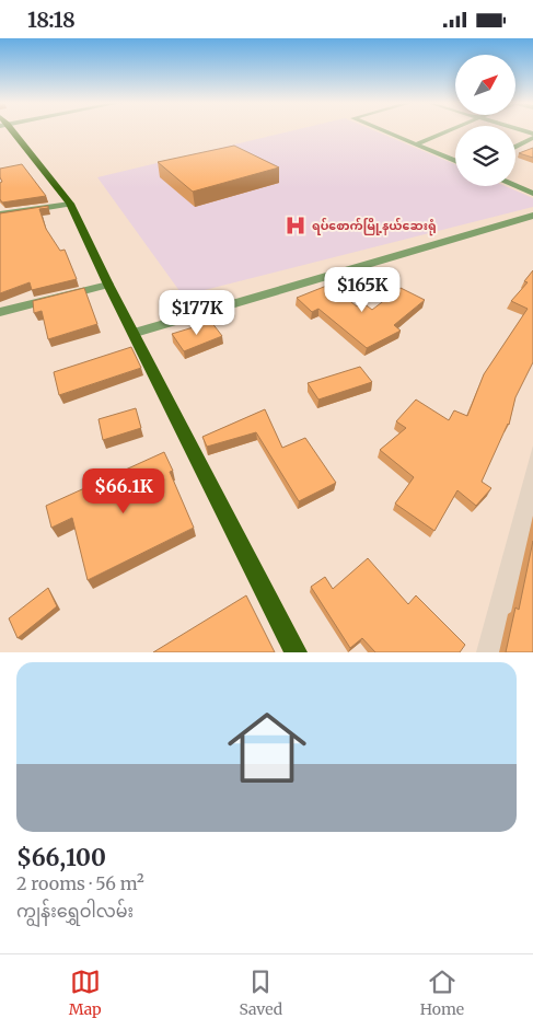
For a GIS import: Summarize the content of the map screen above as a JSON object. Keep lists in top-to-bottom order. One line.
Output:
{"places":{"hospital":["ရပ်စောက်မြို့နယ်ဆေးရုံ"]},"north":"top right","page":{"status":"18:18","price":["$165K","$177K","$66.1K"],"list":[{"name":"$66,100","note":"2 rooms · 56 m² · ကျွန်းရွှေဝါလမ်း"}],"tabs":["Map","Saved","Home"]}}
